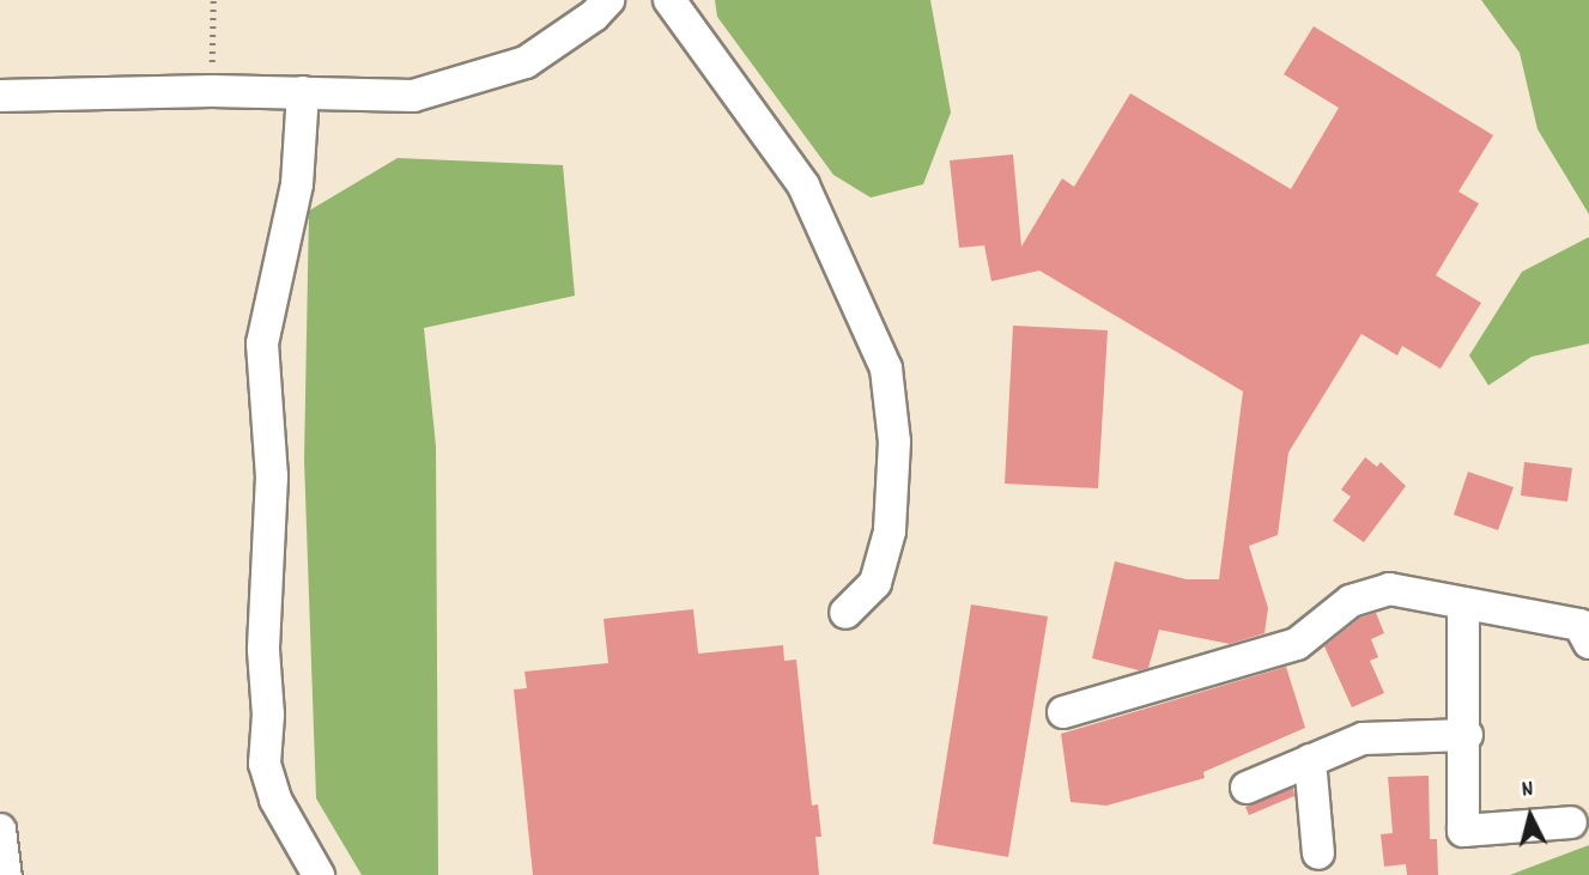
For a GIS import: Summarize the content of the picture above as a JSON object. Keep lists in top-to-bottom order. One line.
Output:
{"north":"top"}
